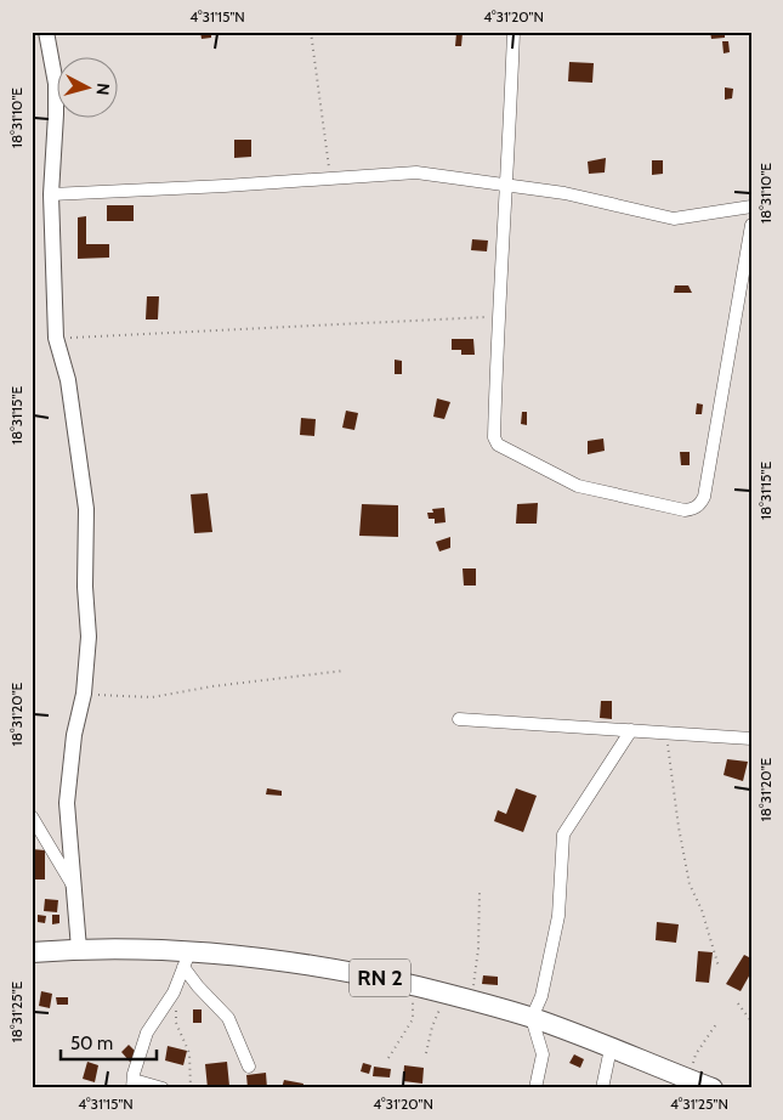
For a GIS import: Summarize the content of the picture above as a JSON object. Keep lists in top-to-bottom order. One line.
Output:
{"streets":{"main road":["RN 2"]},"scale_bar":"50 m","north":"right","coordinates":["4°31'15\"N","4°31'20\"N","18°31'10\"E","18°31'15\"E","18°31'20\"E","18°31'25\"E","4°31'25\"N"]}
